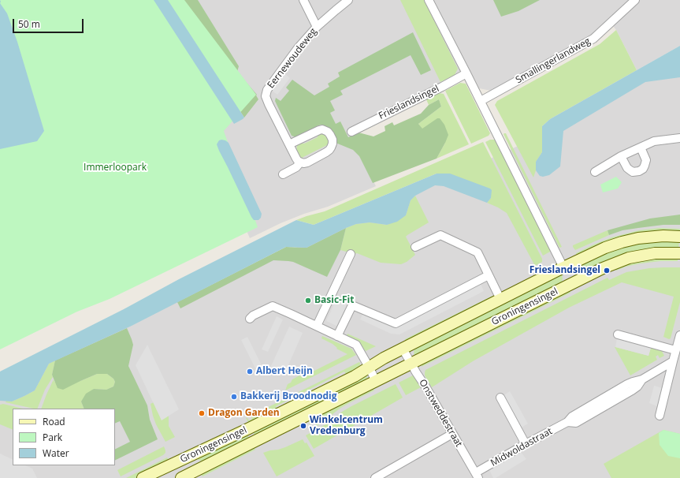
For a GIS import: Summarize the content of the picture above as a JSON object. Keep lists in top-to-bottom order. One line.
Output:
{"streets":{"street":["Eernewoudeweg","Smallingerlandweg","Frieslandsingel","Groningensingel","Onstweddestraat","Midwoldastraat"]},"crossings":[["Groningensingel","Onstweddestraat"],["Onstweddestraat","Midwoldastraat"]],"parks":["Immerloopark"],"places":["Frieslandsingel","Basic-Fit","Albert Heijn","Bakkerij Broodnodig","Dragon Garden","Winkelcentrum Vredenburg"],"legend":["Road","Park","Water"],"scale_bar":"50 m"}
